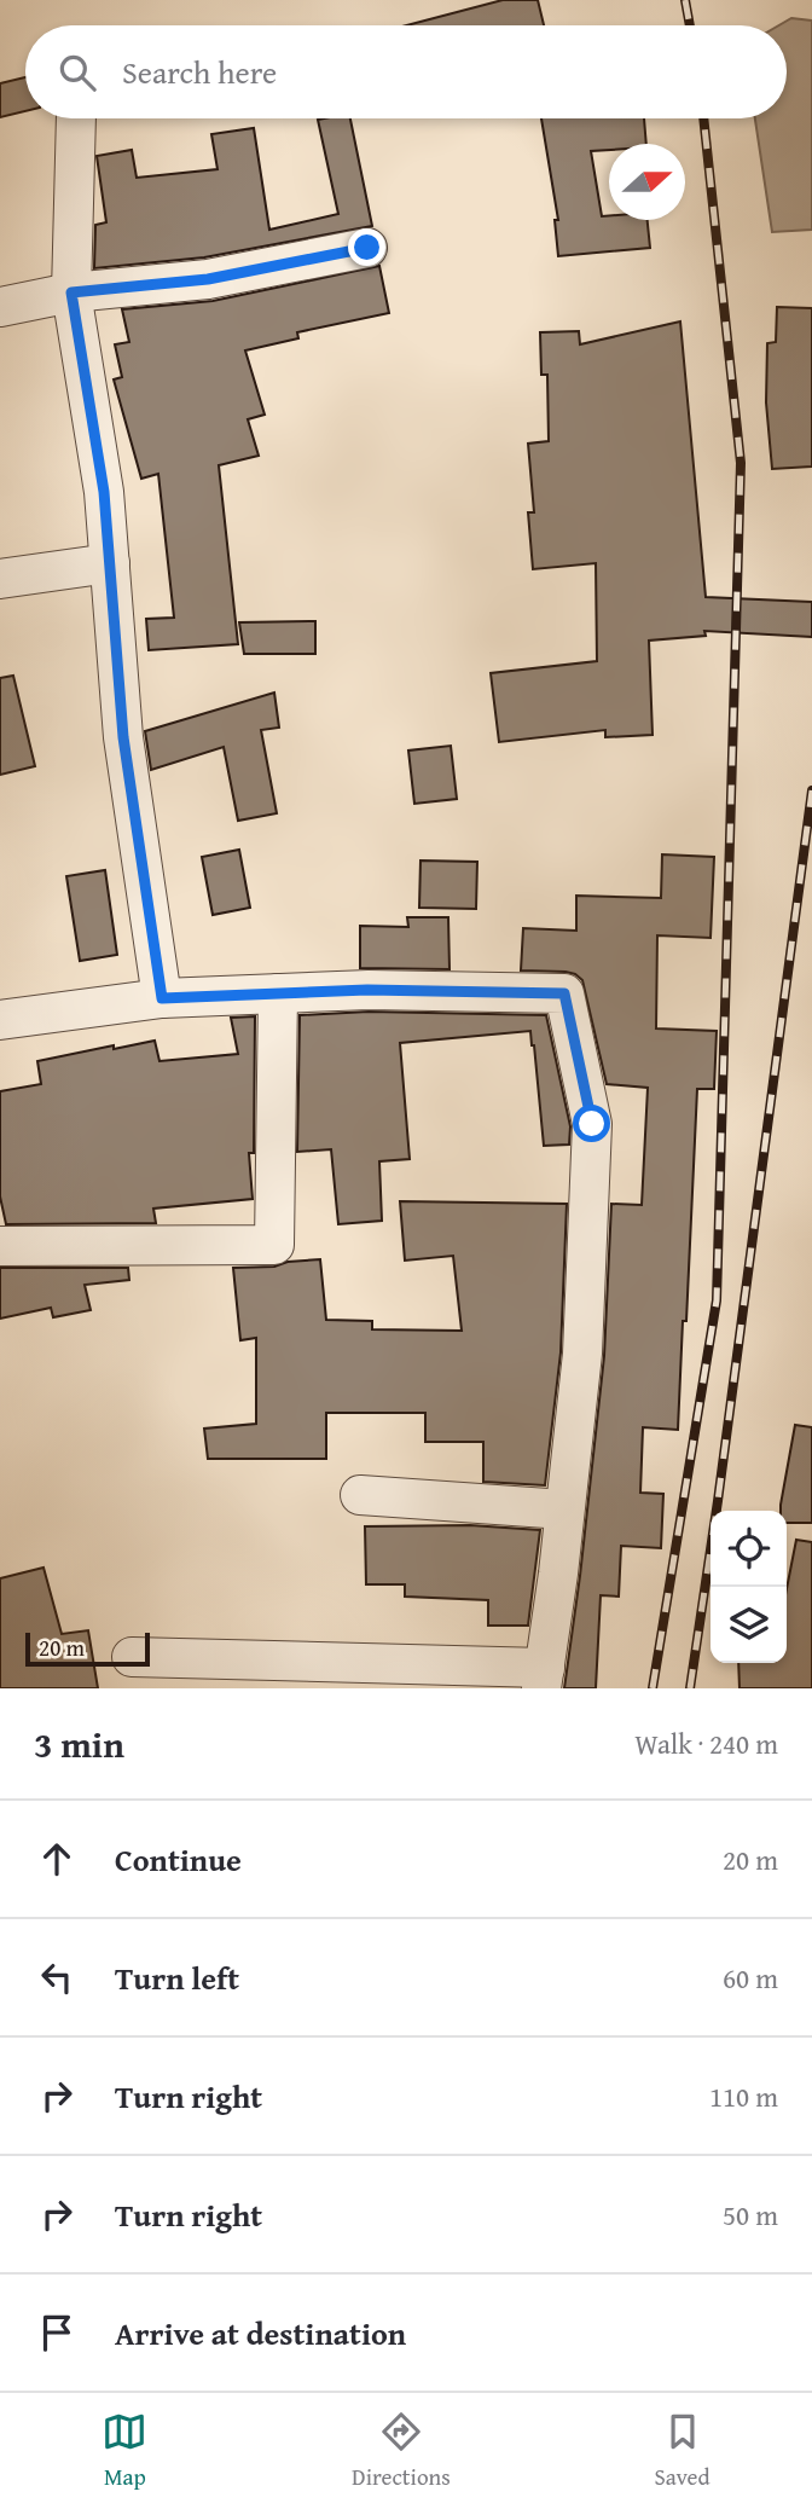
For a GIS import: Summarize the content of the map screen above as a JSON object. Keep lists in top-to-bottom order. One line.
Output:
{"scale_bar":"20 m","north":"right","page":{"search":"Search here","scale":"20 m","heading":["3 min","Walk · 240 m"],"list":[["Continue","20 m"],["Turn left","60 m"],["Turn right","110 m"],["Turn right","50 m"],"Arrive at destination"],"nav":["Map","Directions","Saved"]}}
